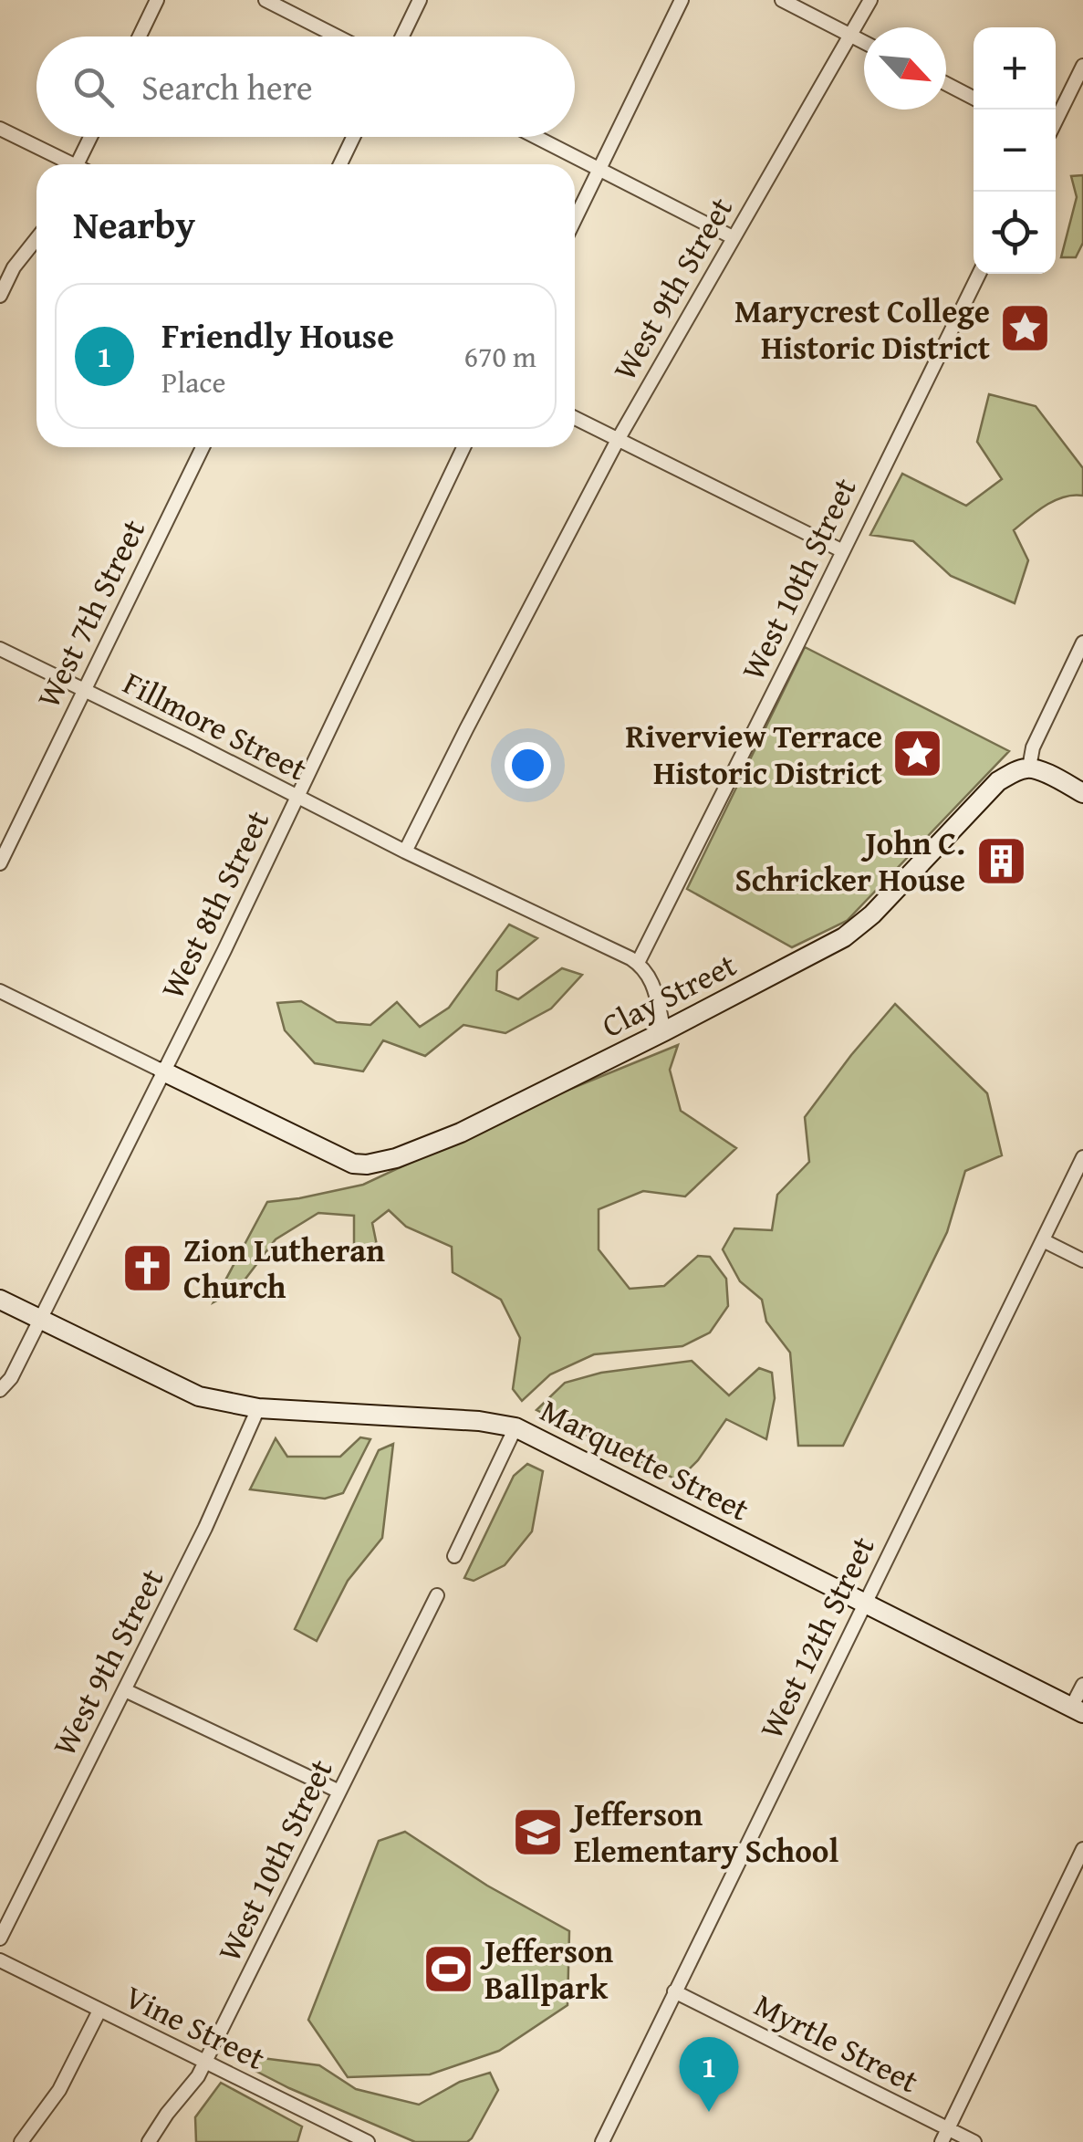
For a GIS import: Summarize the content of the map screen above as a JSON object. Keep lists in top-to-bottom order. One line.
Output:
{"streets":{"street":["West 9th Street","West 10th Street","West 7th Street","Fillmore Street","West 8th Street","Clay Street","Marquette Street","West 12th Street","Vine Street","Myrtle Street"]},"crossings":[["West 9th Street","Fillmore Street"],["West 9th Street","Marquette Street"],["West 10th Street","Fillmore Street"],["West 10th Street","Vine Street"],["West 7th Street","Fillmore Street"],["Fillmore Street","West 8th Street"],["West 8th Street","Clay Street"],["West 8th Street","Marquette Street"],["Marquette Street","West 12th Street"],["West 12th Street","Myrtle Street"]],"places":{"place":["Marycrest College Historic District","Riverview Terrace Historic District"],"building":["John C. Schricker House"],"church":["Zion Lutheran Church"],"school or university":["Jefferson Elementary School"],"sports":["Jefferson Ballpark"]},"north":"bottom right","page":{"map_buttons":["+","−"],"search":"Search here","heading":"Nearby","list":[{"mark":"1","name":"Friendly House","note":"Place","value":"670 m"}],"pins":"1"}}
